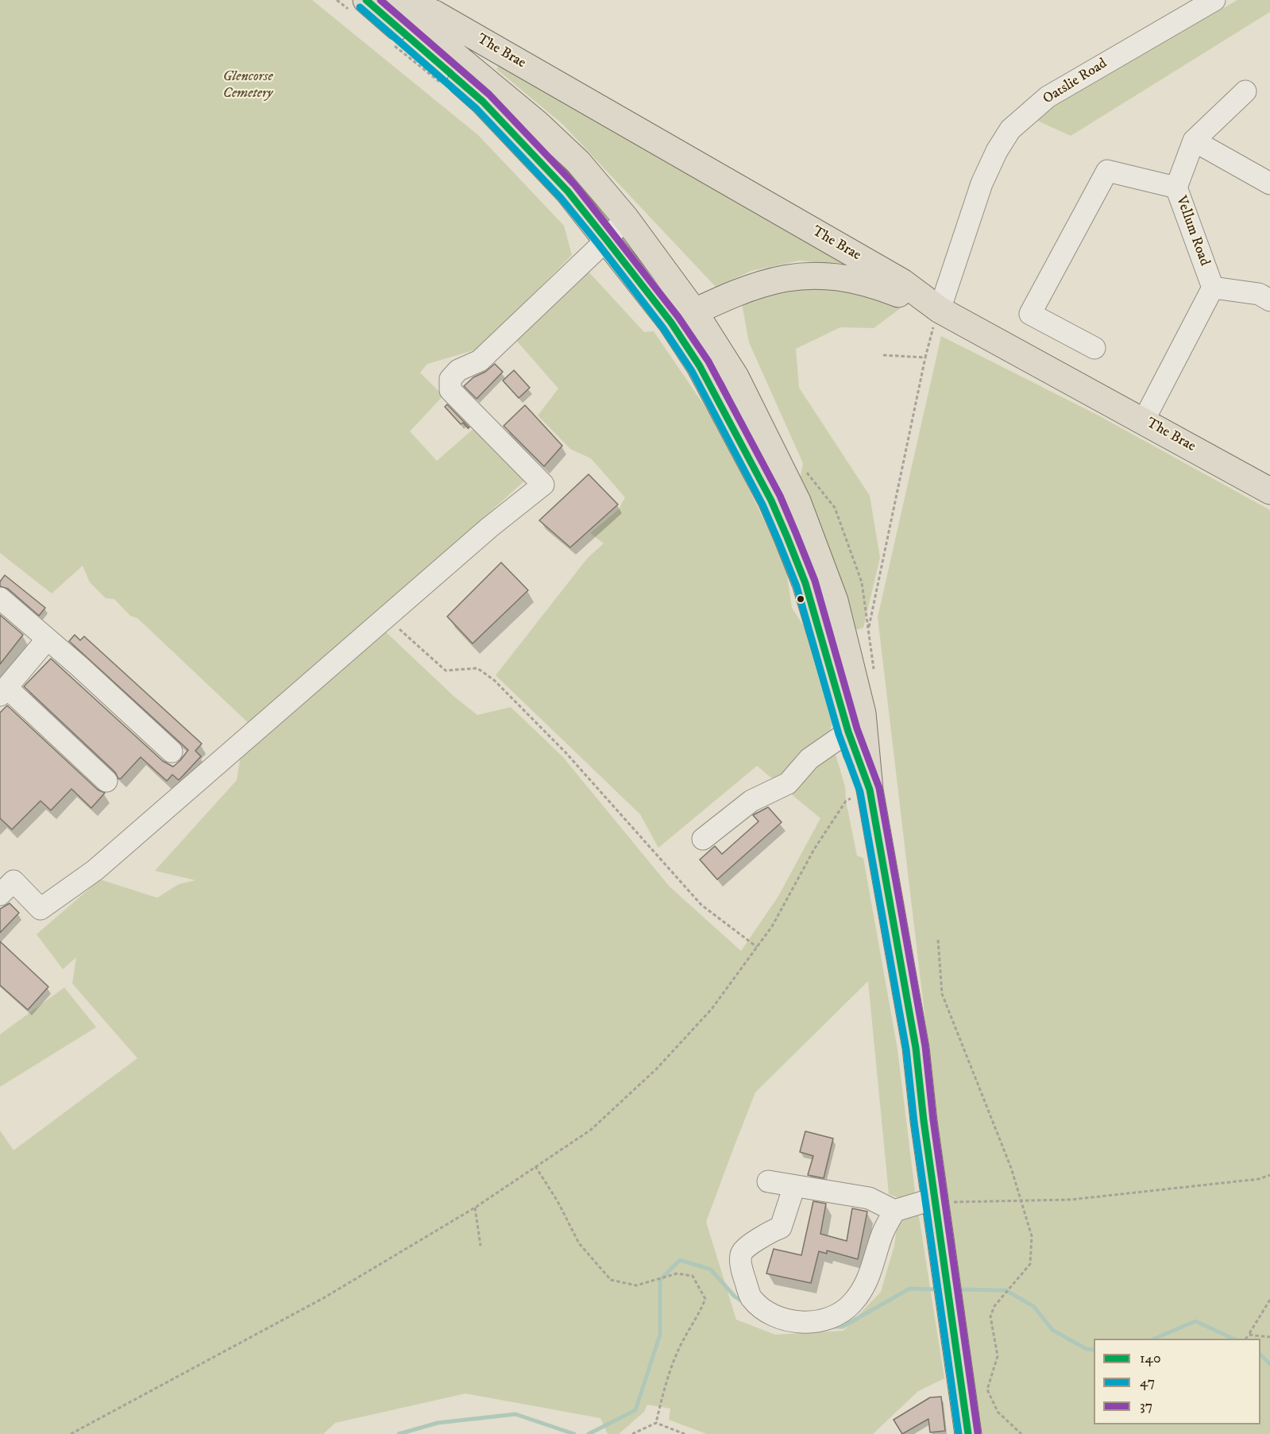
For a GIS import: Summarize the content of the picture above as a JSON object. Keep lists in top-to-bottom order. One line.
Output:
{"streets":{"main road":["The Brae"],"street":["Oatslie Road","Vellum Road"]},"crossings":[["The Brae","Oatslie Road"]],"parks":["Glencorse Cemetery"],"lines":["transit line 140","transit line 37","transit line 47"],"legend":["140","47","37"]}
